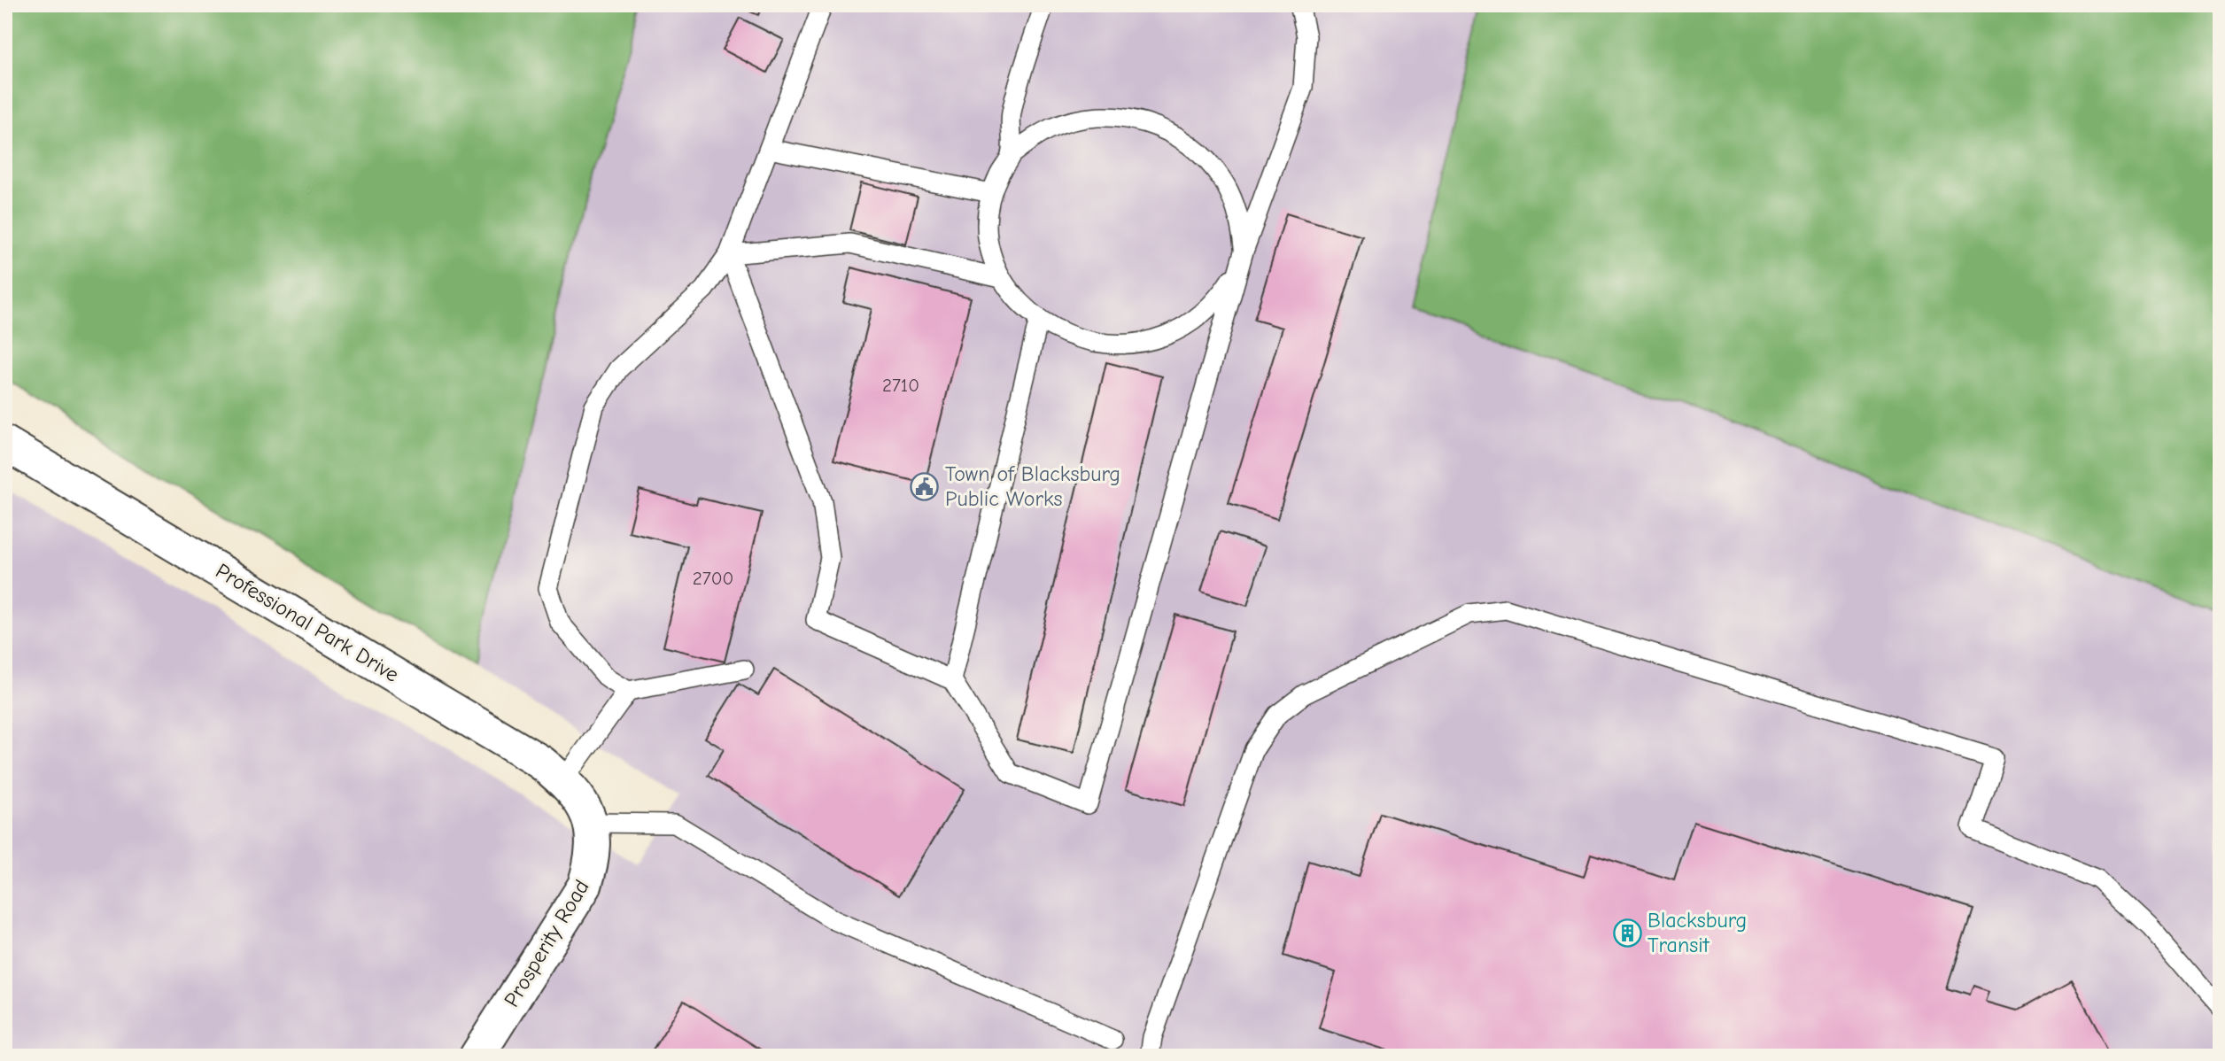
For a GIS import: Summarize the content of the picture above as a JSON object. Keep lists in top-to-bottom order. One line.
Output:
{"streets":{"street":["Professional Park Drive","Prosperity Road"]},"crossings":[["Professional Park Drive","Prosperity Road"]],"places":{"public building":["Town of Blacksburg Public Works"],"building":["Blacksburg Transit"]},"house_numbers":["2710","2700"]}
